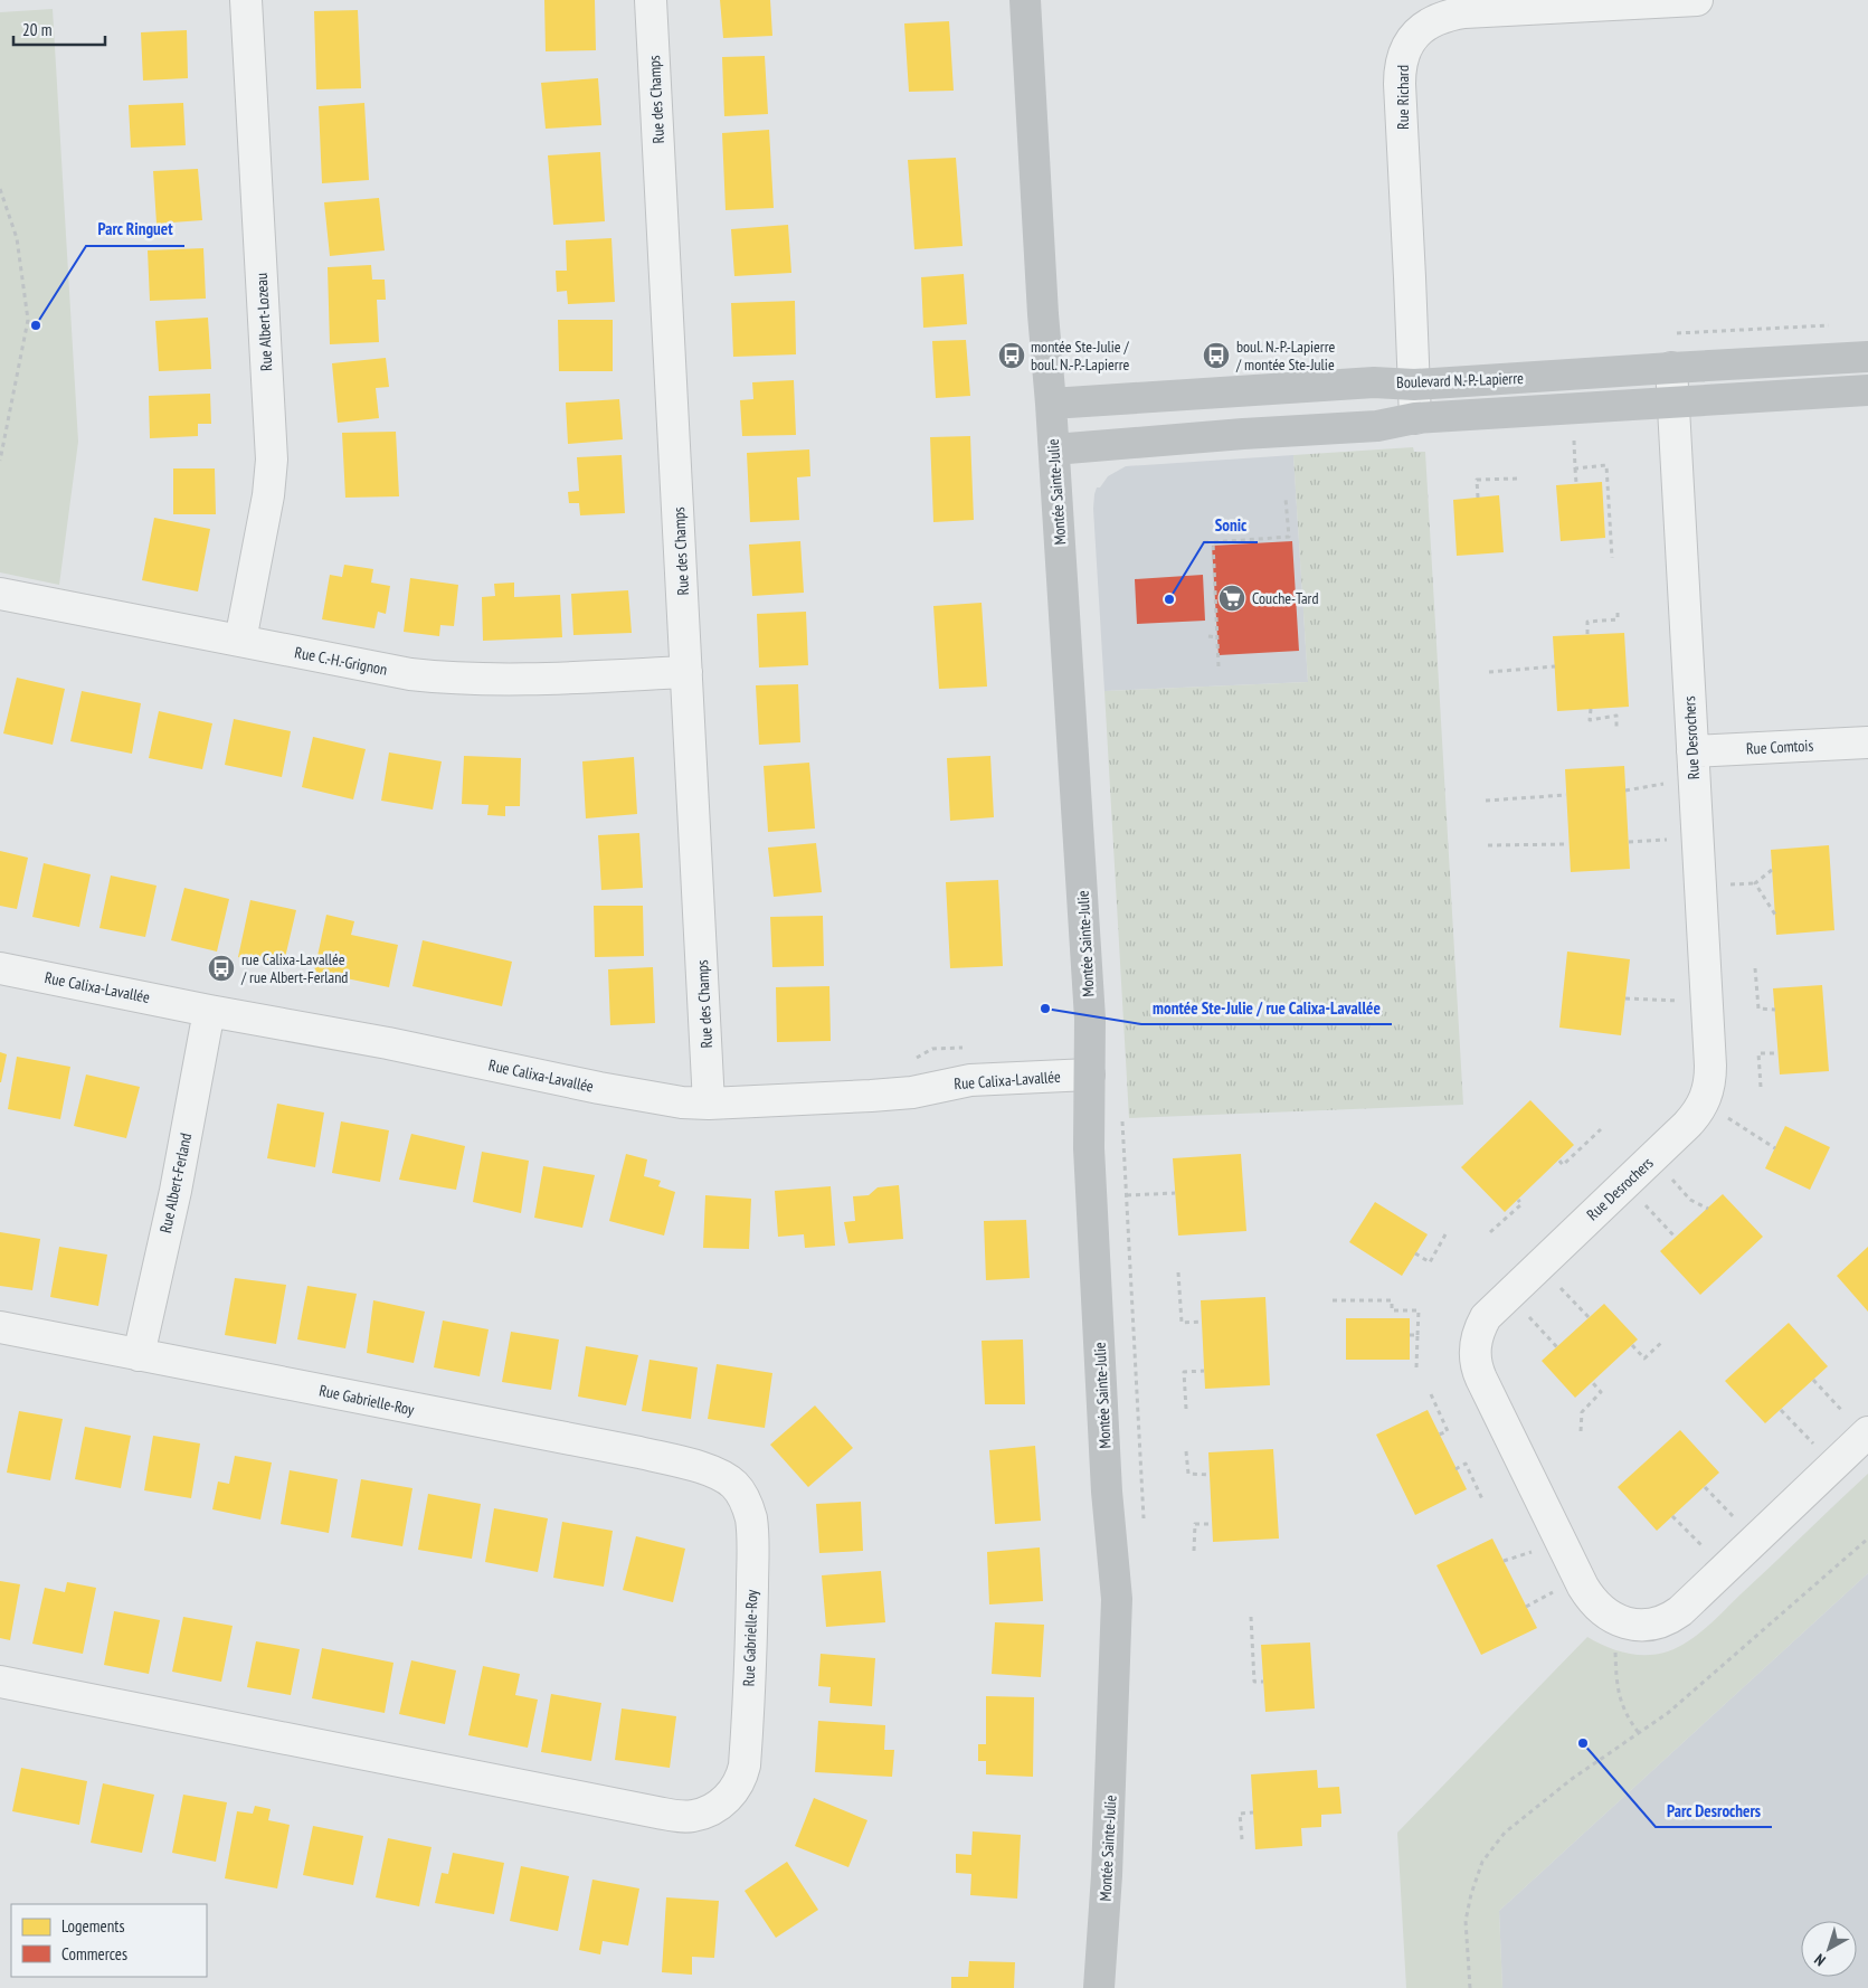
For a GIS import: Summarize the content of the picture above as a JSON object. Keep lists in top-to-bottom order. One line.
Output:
{"streets":{"main road":["Boulevard N.-P.-Lapierre","Montée Sainte-Julie"],"street":["Rue Richard","Rue des Champs","Rue Albert-Lozeau","Rue C.-H.-Grignon","Rue Desrochers","Rue Comtois","Rue Calixa-Lavallée","Rue Albert-Ferland","Rue Gabrielle-Roy"]},"crossings":[["Rue Richard","Boulevard N.-P.-Lapierre"],["Rue des Champs","Rue C.-H.-Grignon"],["Rue des Champs","Rue Calixa-Lavallée"],["Rue Albert-Lozeau","Rue C.-H.-Grignon"],["Boulevard N.-P.-Lapierre","Montée Sainte-Julie"],["Boulevard N.-P.-Lapierre","Rue Desrochers"],["Montée Sainte-Julie","Rue Calixa-Lavallée"],["Rue Desrochers","Rue Comtois"],["Rue Calixa-Lavallée","Rue Albert-Ferland"],["Rue Albert-Ferland","Rue Gabrielle-Roy"]],"places":{"other":["Parc Ringuet","Sonic","montée Ste-Julie / rue Calixa-Lavallée","Parc Desrochers"],"bus stop":["montée Ste-Julie / boul. N.-P.-Lapierre","boul. N.-P.-Lapierre / montée Ste-Julie","rue Calixa-Lavallée / rue Albert-Ferland"],"supermarket":["Couche-Tard"]},"legend":["Logements","Commerces"],"scale_bar":"20 m","north":"bottom left"}
